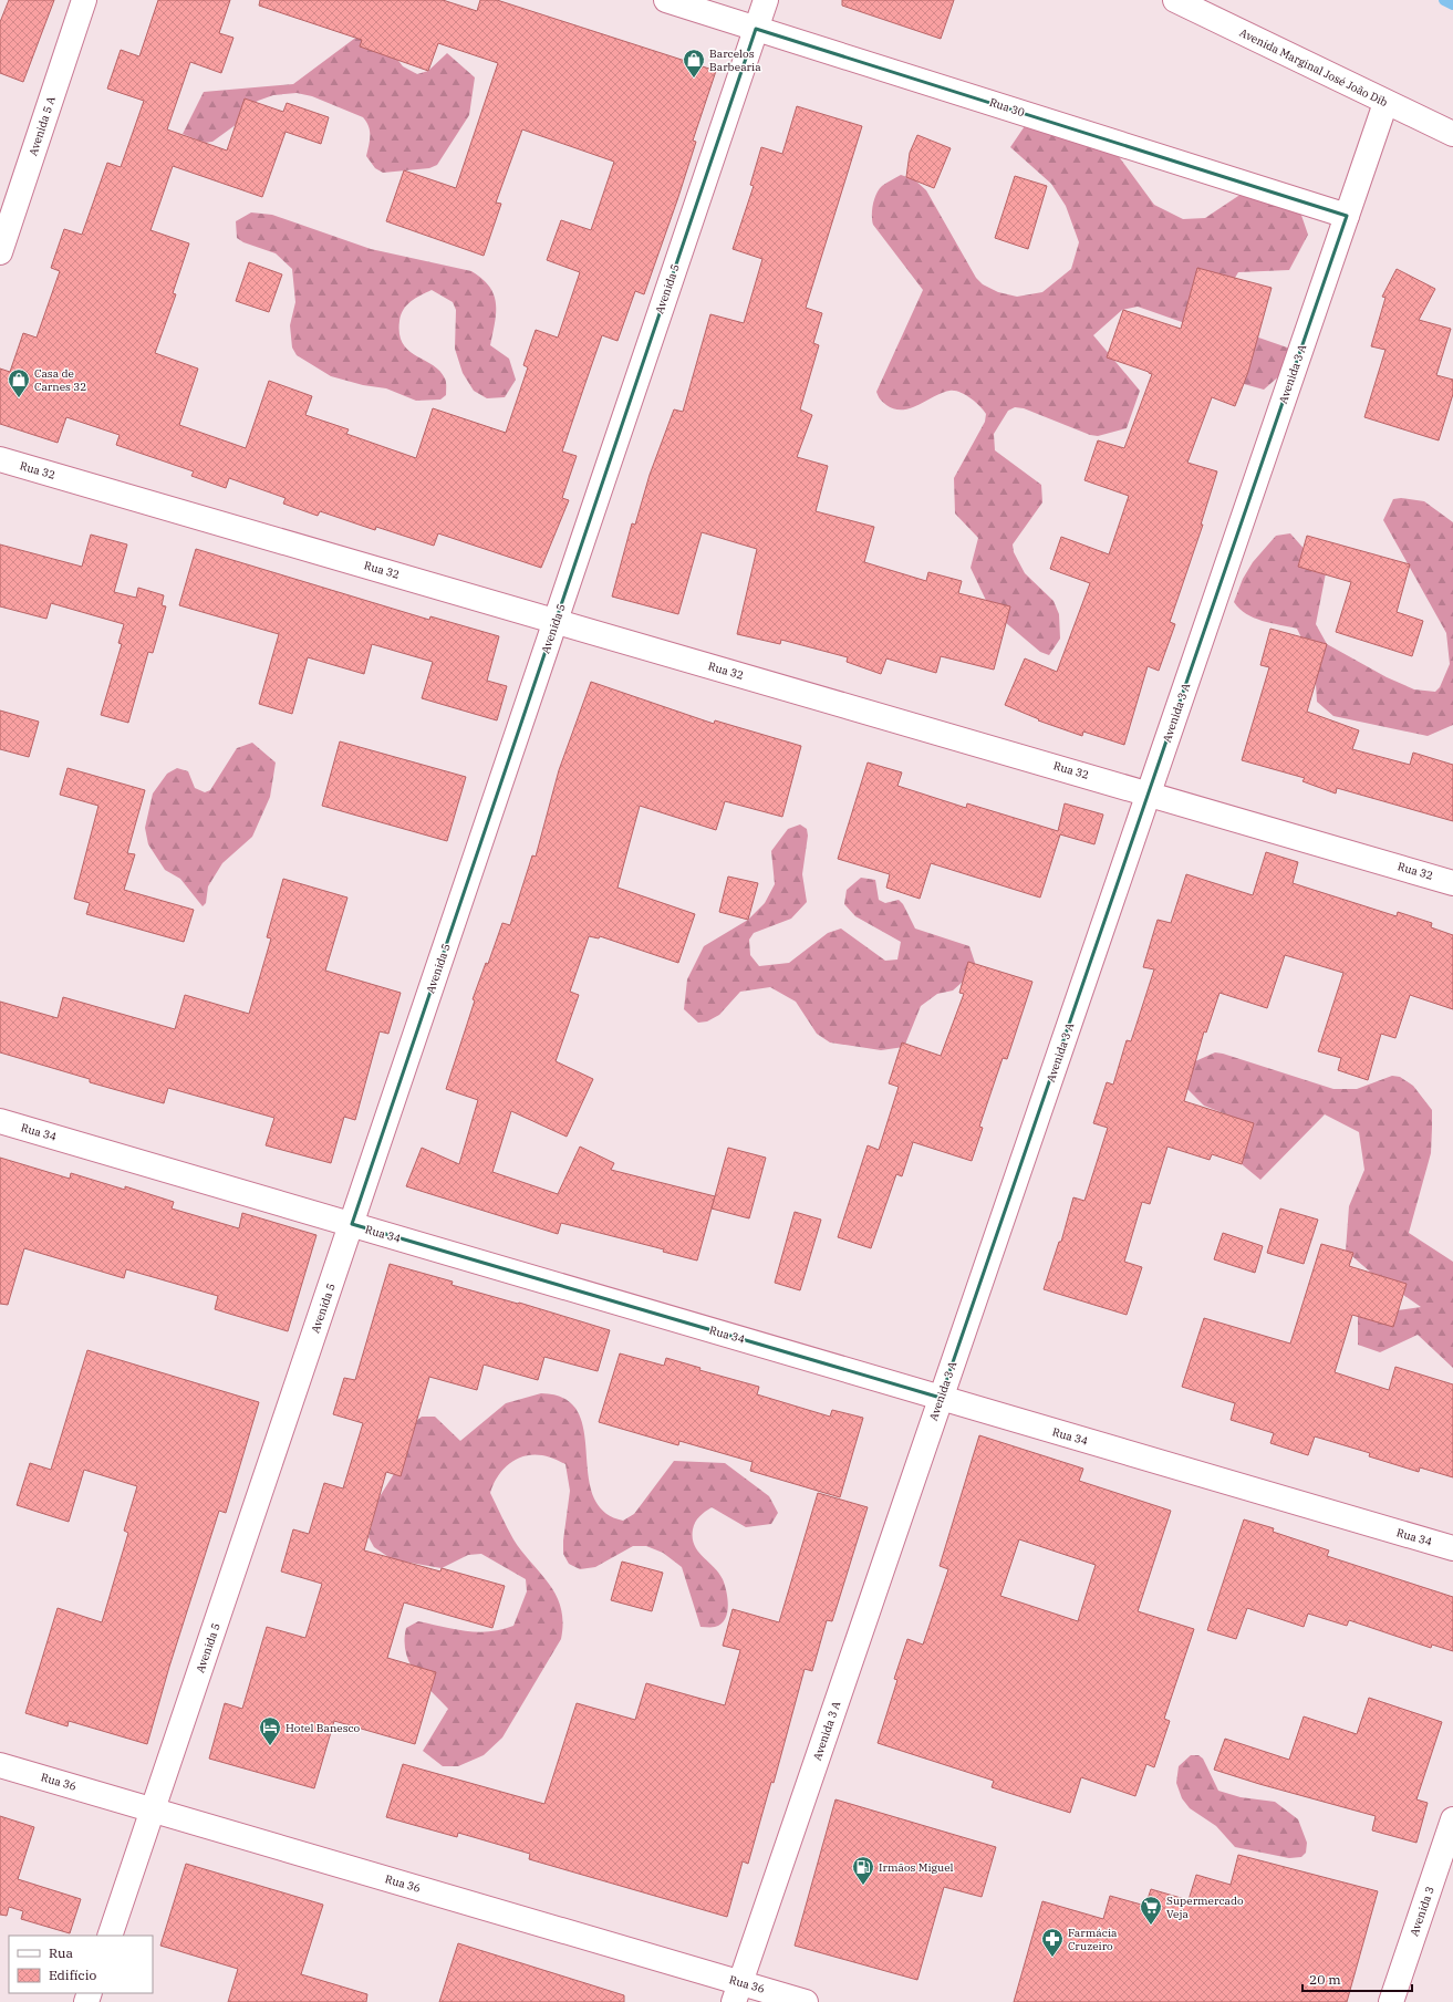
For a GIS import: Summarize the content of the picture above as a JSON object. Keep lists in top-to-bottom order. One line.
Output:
{"streets":{"street":["Avenida Marginal José João Dib","Rua 30","Avenida 5 A","Avenida 5","Avenida 3 A","Rua 32","Rua 34","Rua 36","Avenida 3"]},"crossings":[["Avenida Marginal José João Dib","Avenida 3 A"],["Rua 30","Avenida 5"],["Rua 30","Avenida 3 A"],["Avenida 5","Rua 32"],["Avenida 5","Rua 34"],["Avenida 5","Rua 36"],["Avenida 3 A","Rua 32"],["Avenida 3 A","Rua 34"],["Avenida 3 A","Rua 36"]],"places":{"shop":["Barcelos Barbearia","Casa de Carnes 32"],"hotel":["Hotel Banesco"],"fuel station":["Irmãos Miguel"],"supermarket":["Supermercado Veja"],"pharmacy":["Farmácia Cruzeiro"]},"legend":["Rua","Edifício"],"scale_bar":"20 m"}
